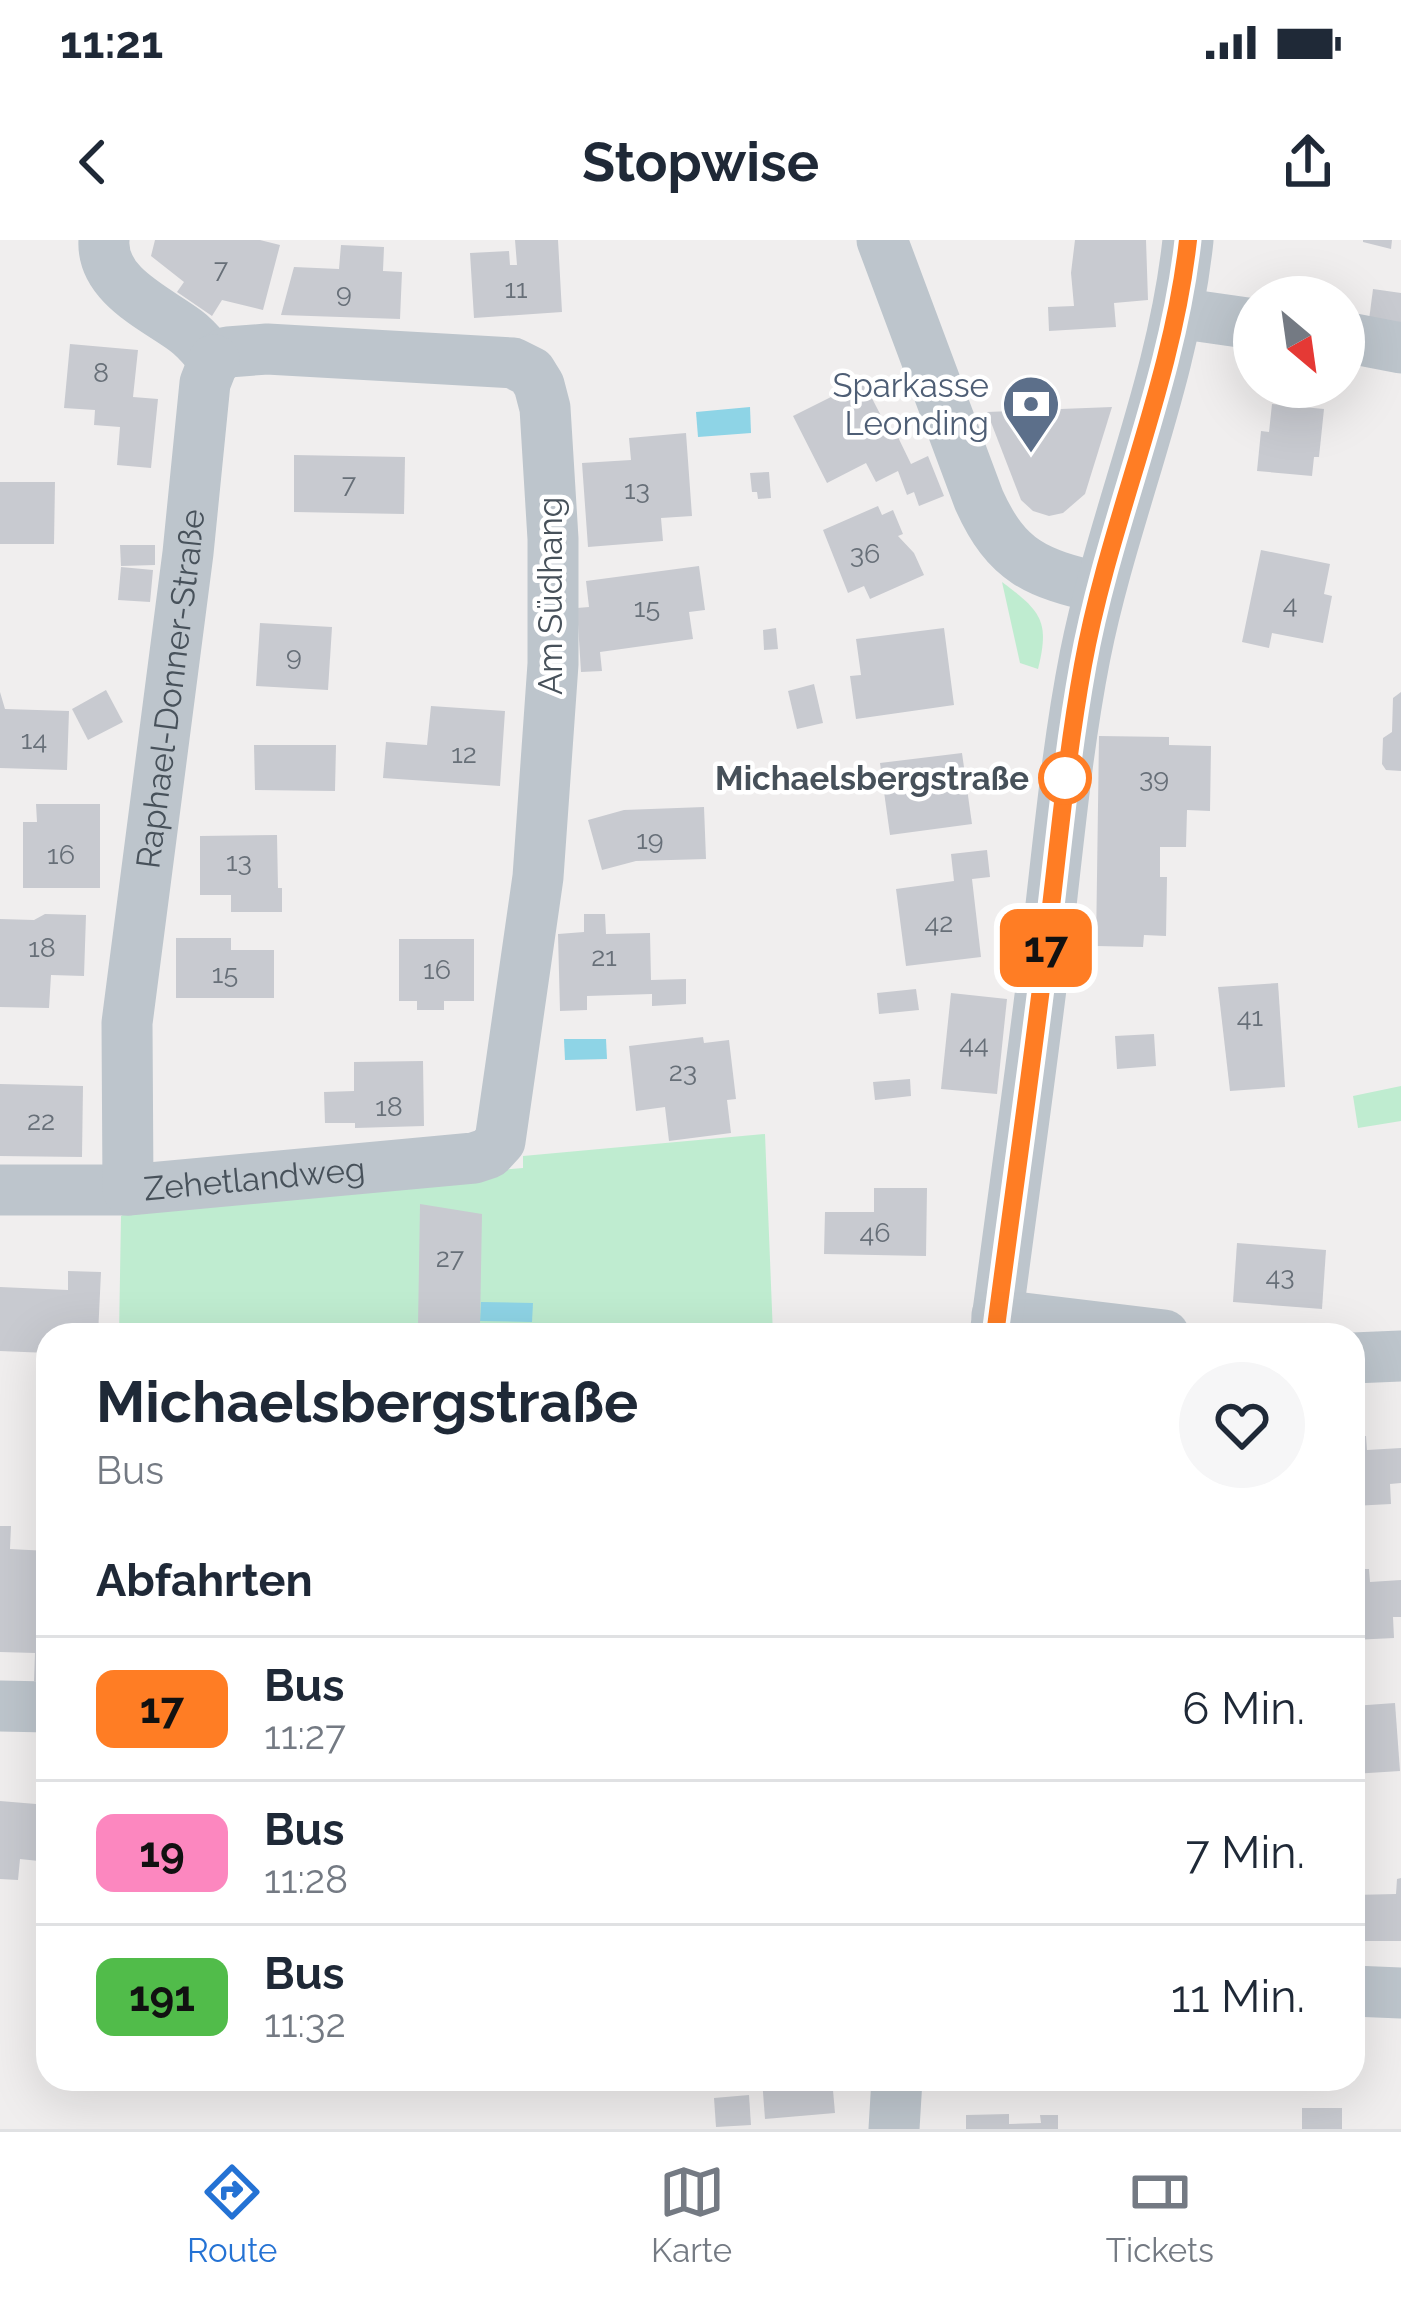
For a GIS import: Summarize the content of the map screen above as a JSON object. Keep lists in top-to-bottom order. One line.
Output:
{"streets":{"street":["Am Südhang","Raphael-Donner-Straße","Zehetlandweg"]},"crossings":[["Am Südhang","Raphael-Donner-Straße"],["Am Südhang","Zehetlandweg"],["Raphael-Donner-Straße","Zehetlandweg"]],"places":{"bank":["Sparkasse Leonding"],"other":["Michaelsbergstraße"]},"lines":["bus line 17"],"house_numbers":["7","11","9","8","7","13","36","4","15","9","14","12","39","19","16","13","42","18","21","16","15","41","44","23","18","22","46","27","43"],"north":"bottom right","page":{"status":"11:21","header":"Stopwise","on_map":"17","heading":[["Michaelsbergstraße","Bus"],"Abfahrten"],"list":[{"mark":"17","name":"Bus","note":"11:27","value":"6 Min."},{"mark":"19","name":"Bus","note":"11:28","value":"7 Min."},{"mark":"191","name":"Bus","note":"11:32","value":"11 Min."}],"tabs":["Route","Karte","Tickets"]}}
